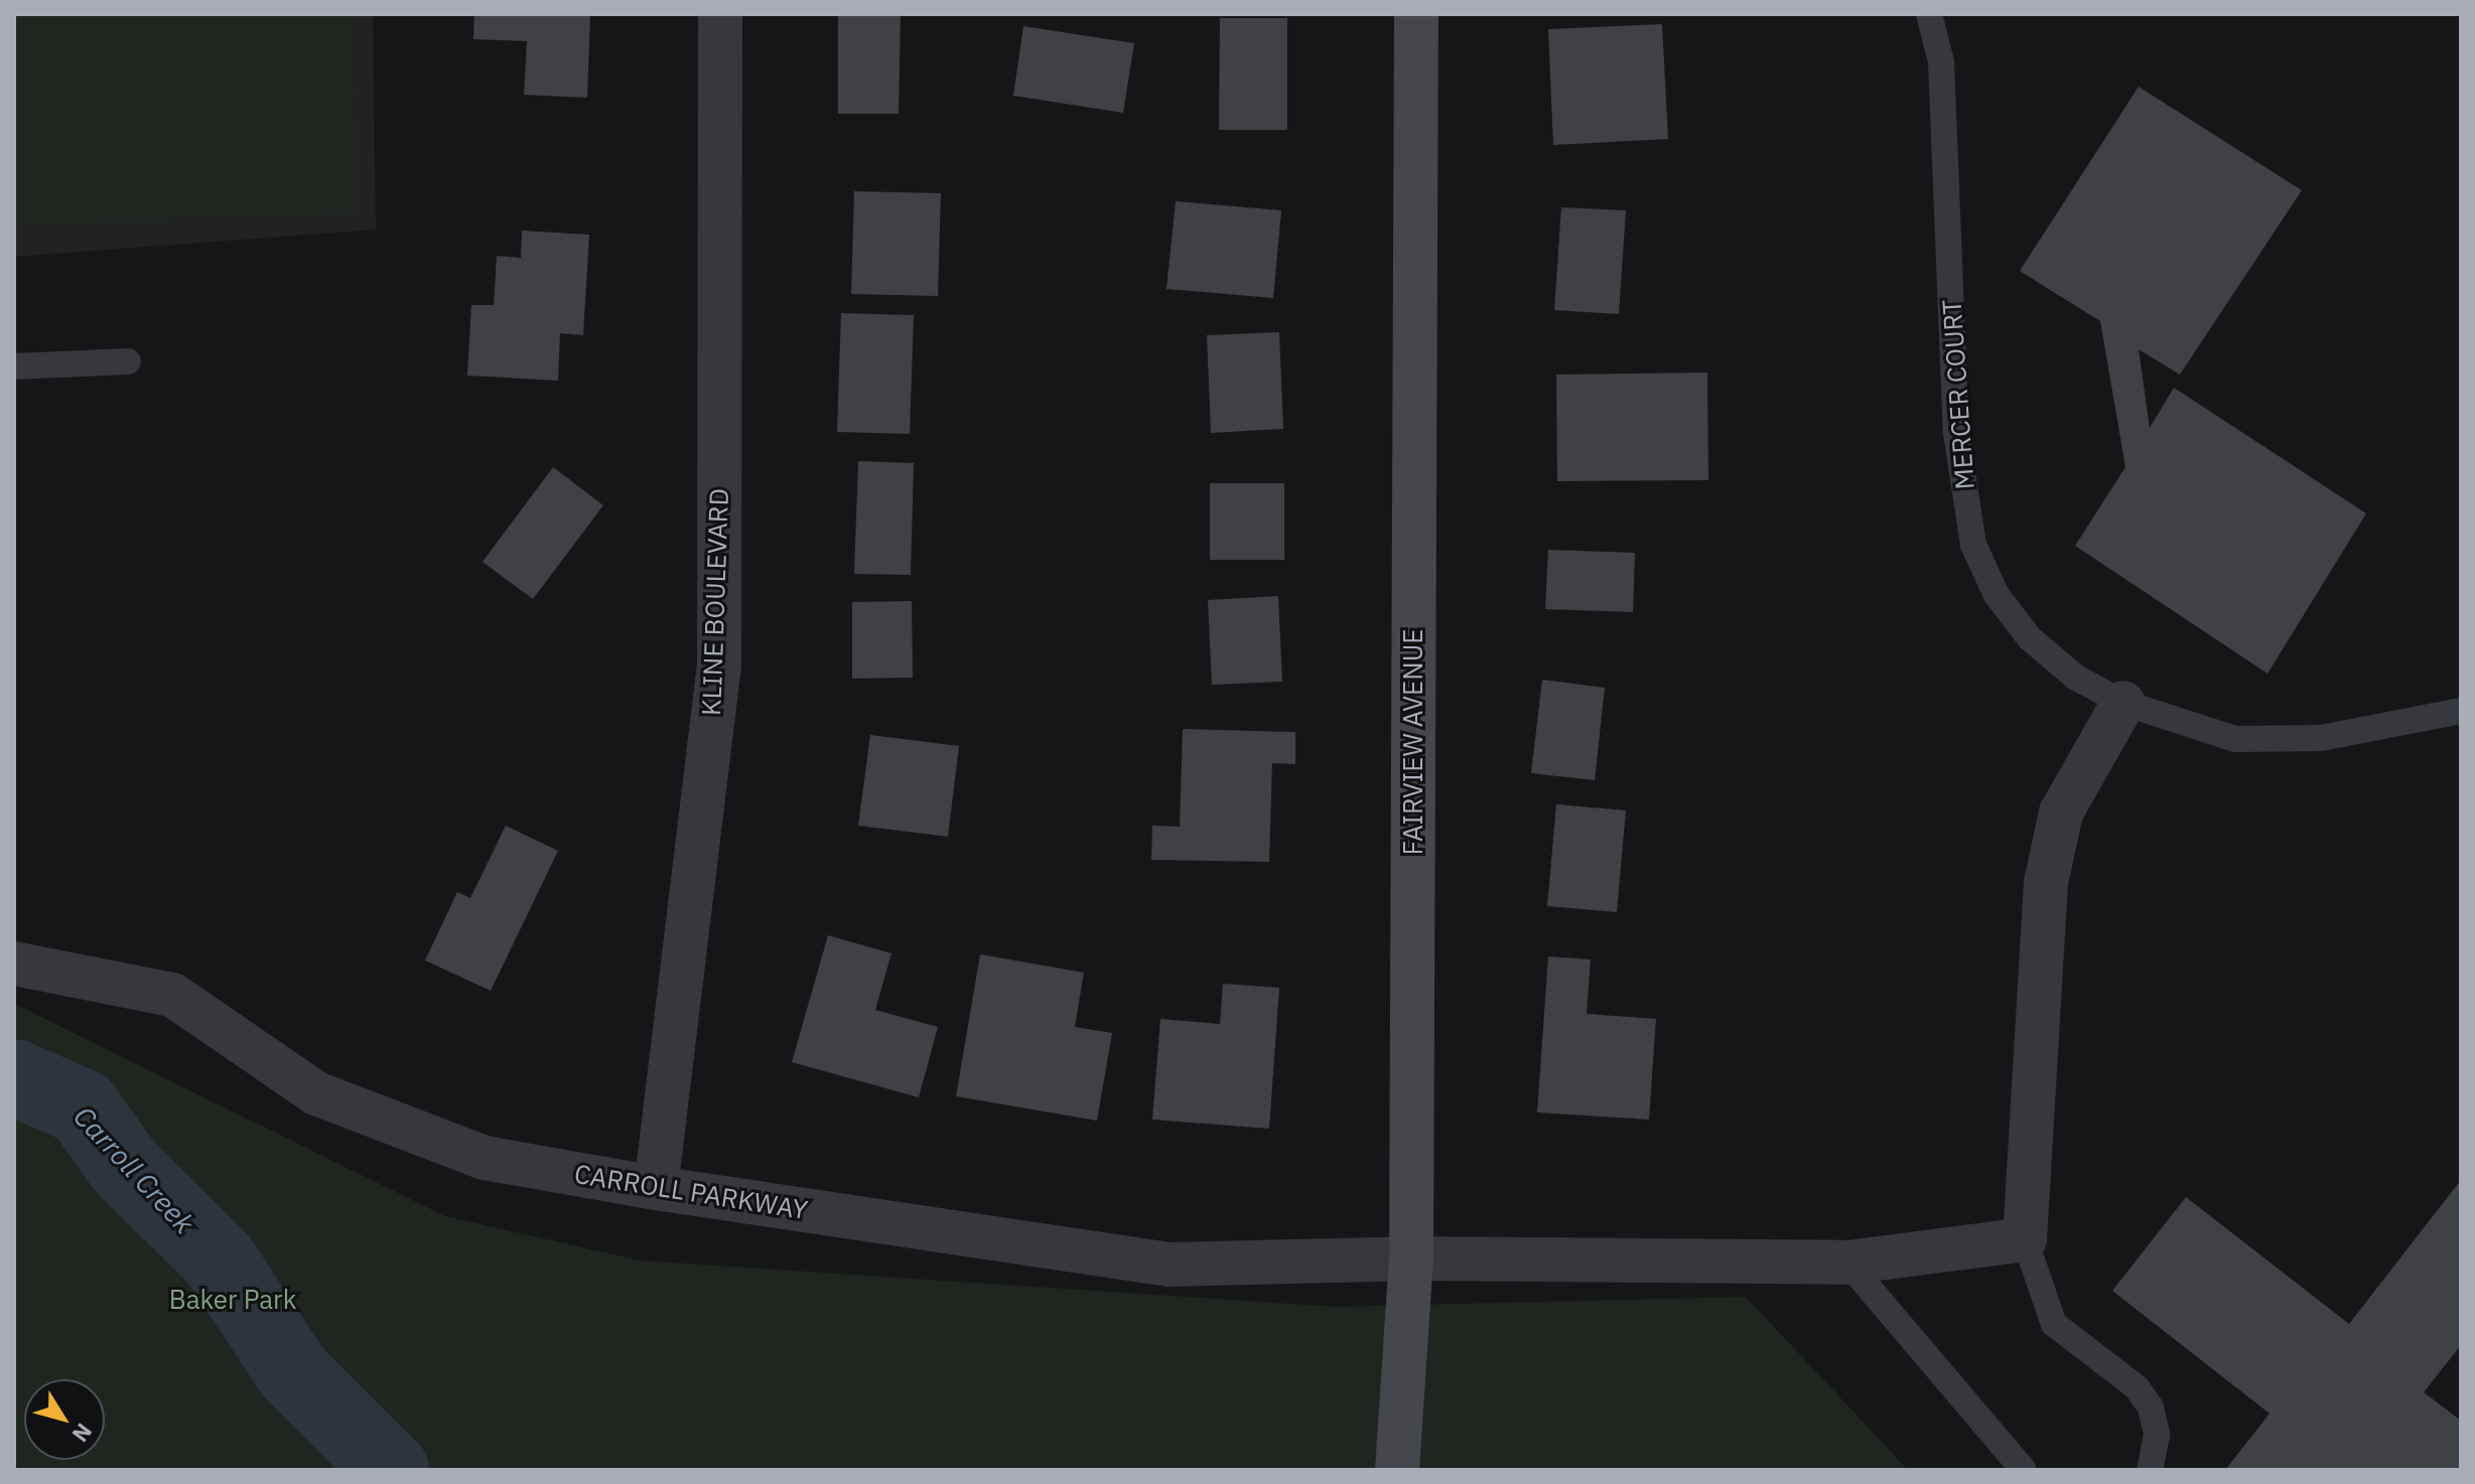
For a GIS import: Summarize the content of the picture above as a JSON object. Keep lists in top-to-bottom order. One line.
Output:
{"streets":{"street":["KLINE BOULEVARD","FAIRVIEW AVENUE","CARROLL PARKWAY"],"lane":["MERCER COURT"]},"crossings":[["KLINE BOULEVARD","CARROLL PARKWAY"],["FAIRVIEW AVENUE","CARROLL PARKWAY"]],"water":["Carroll Creek"],"parks":["Baker Park"],"north":"bottom right"}
